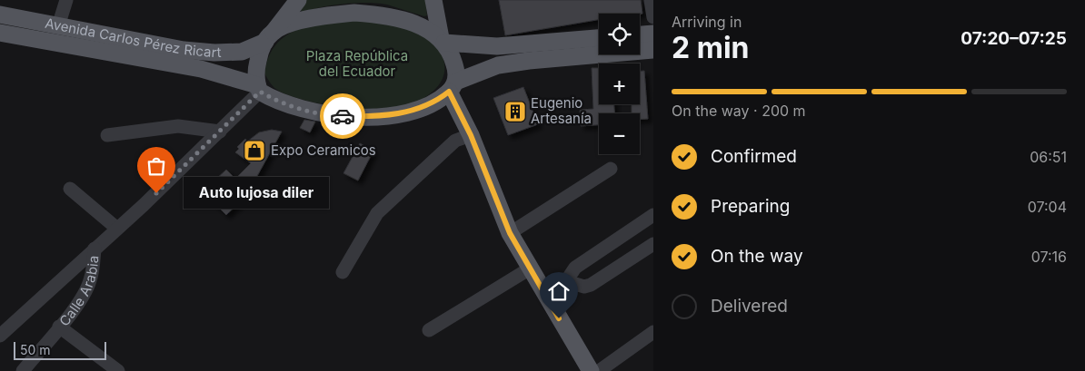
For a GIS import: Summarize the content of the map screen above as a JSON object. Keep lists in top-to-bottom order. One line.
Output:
{"streets":{"main road":["Avenida Carlos Pérez Ricart"],"street":["Calle Arabia"]},"parks":["Plaza República del Ecuador"],"places":{"building":["Eugenio Artesanía"],"shop":["Expo Ceramicos"],"other":["Auto lujosa diler"]},"scale_bar":"50 m","page":{"heading":["2 min","Arriving in","07:20–07:25"],"map_buttons":["+","−"],"bar":"On the way · 200 m","list":[["Confirmed","06:51"],["Preparing","07:04"],["On the way","07:16"],"Delivered"],"bubble":"Auto lujosa diler","scale":"50 m"}}
